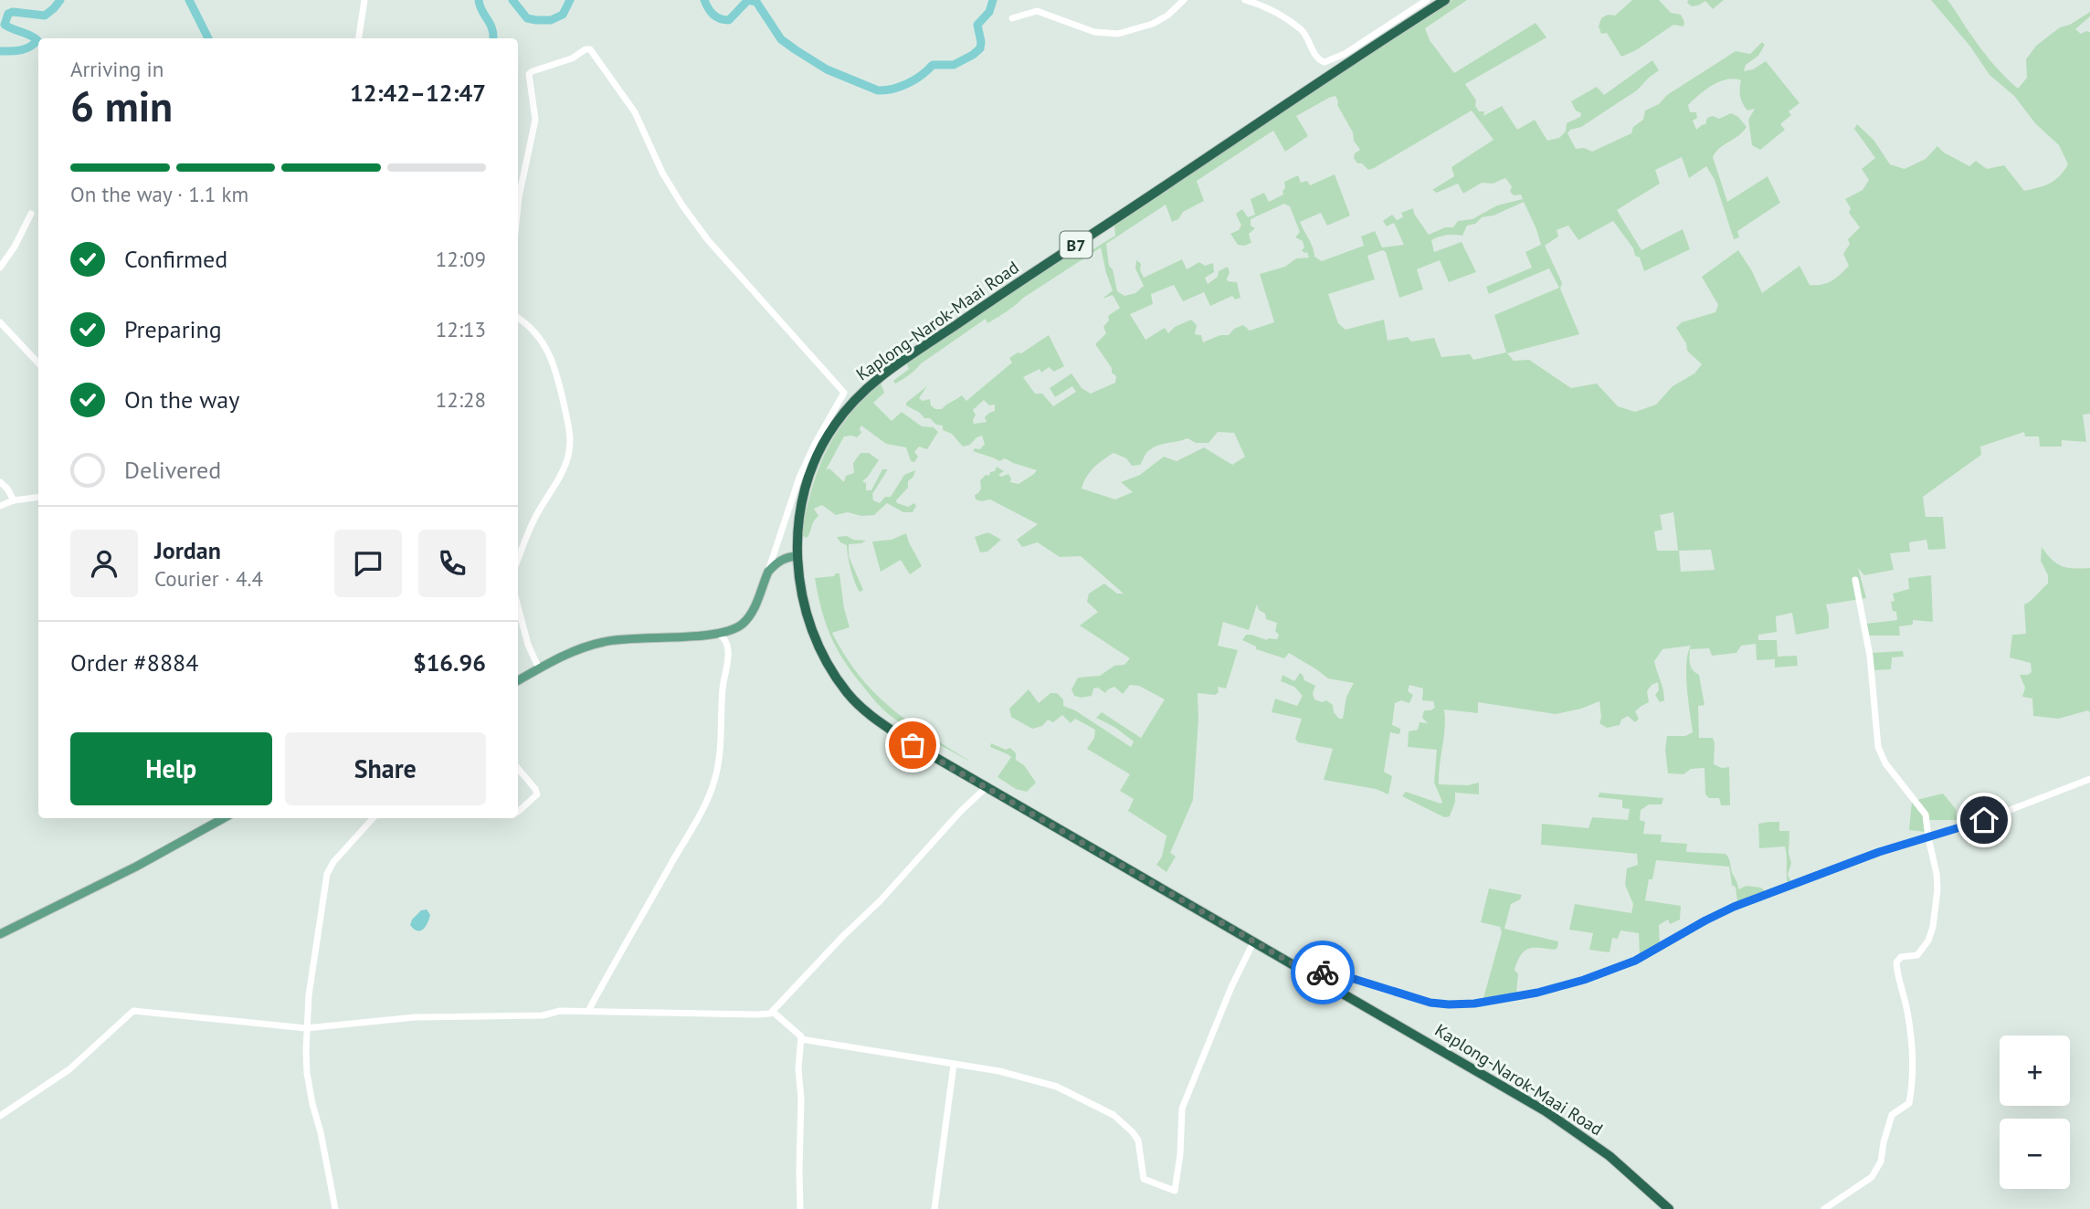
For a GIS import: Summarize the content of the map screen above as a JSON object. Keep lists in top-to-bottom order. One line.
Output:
{"streets":{"highway":["B7","Kaplong-Narok-Maai Road"]},"page":{"heading":["6 min","Arriving in","12:42–12:47"],"panel":["Jordan","Courier · 4.4","Order #8884","$16.96"],"bar":"On the way · 1.1 km","list":[["Confirmed","12:09"],["Preparing","12:13"],["On the way","12:28"],"Delivered"],"buttons":["Help","Share"],"map_buttons":["+","−"]}}
